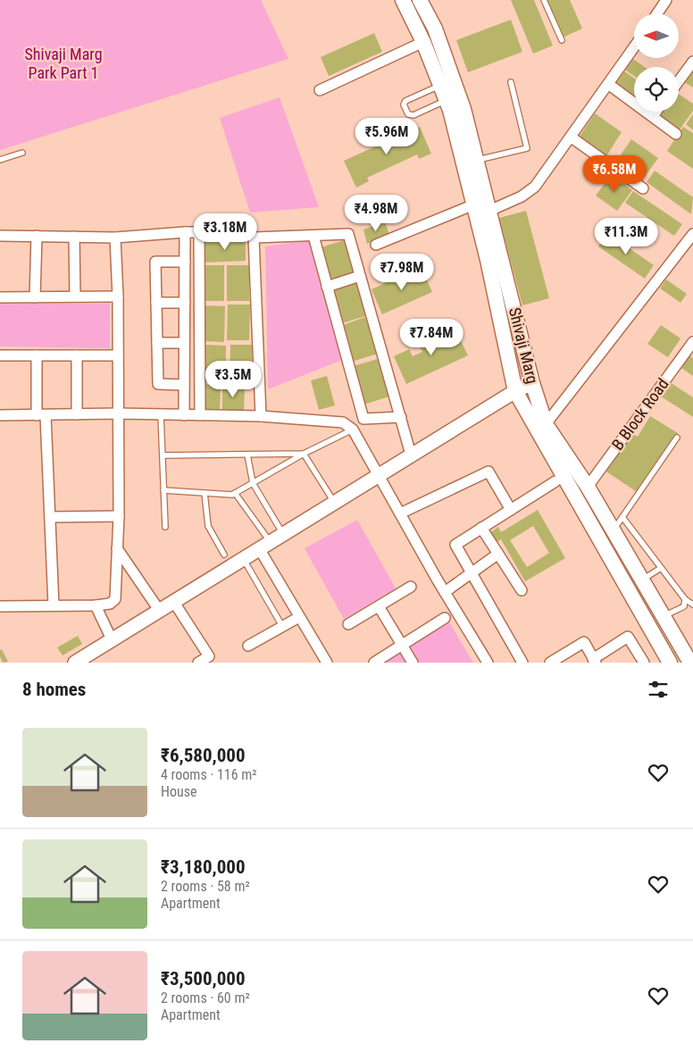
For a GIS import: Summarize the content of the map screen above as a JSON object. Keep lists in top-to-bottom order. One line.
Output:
{"streets":{"main road":["Shivaji Marg"],"street":["B Block Road"]},"crossings":[["Shivaji Marg","B Block Road"]],"parks":["Shivaji Marg Park Part 1"],"north":"left","page":{"price":["₹5.96M","₹6.58M","₹4.98M","₹3.18M","₹11.3M","₹7.98M","₹7.84M","₹3.5M"],"heading":"8 homes","list":[{"name":"₹6,580,000","note":"4 rooms · 116 m² · House"},{"name":"₹3,180,000","note":"2 rooms · 58 m² · Apartment"},{"name":"₹3,500,000","note":"2 rooms · 60 m² · Apartment"}]}}
